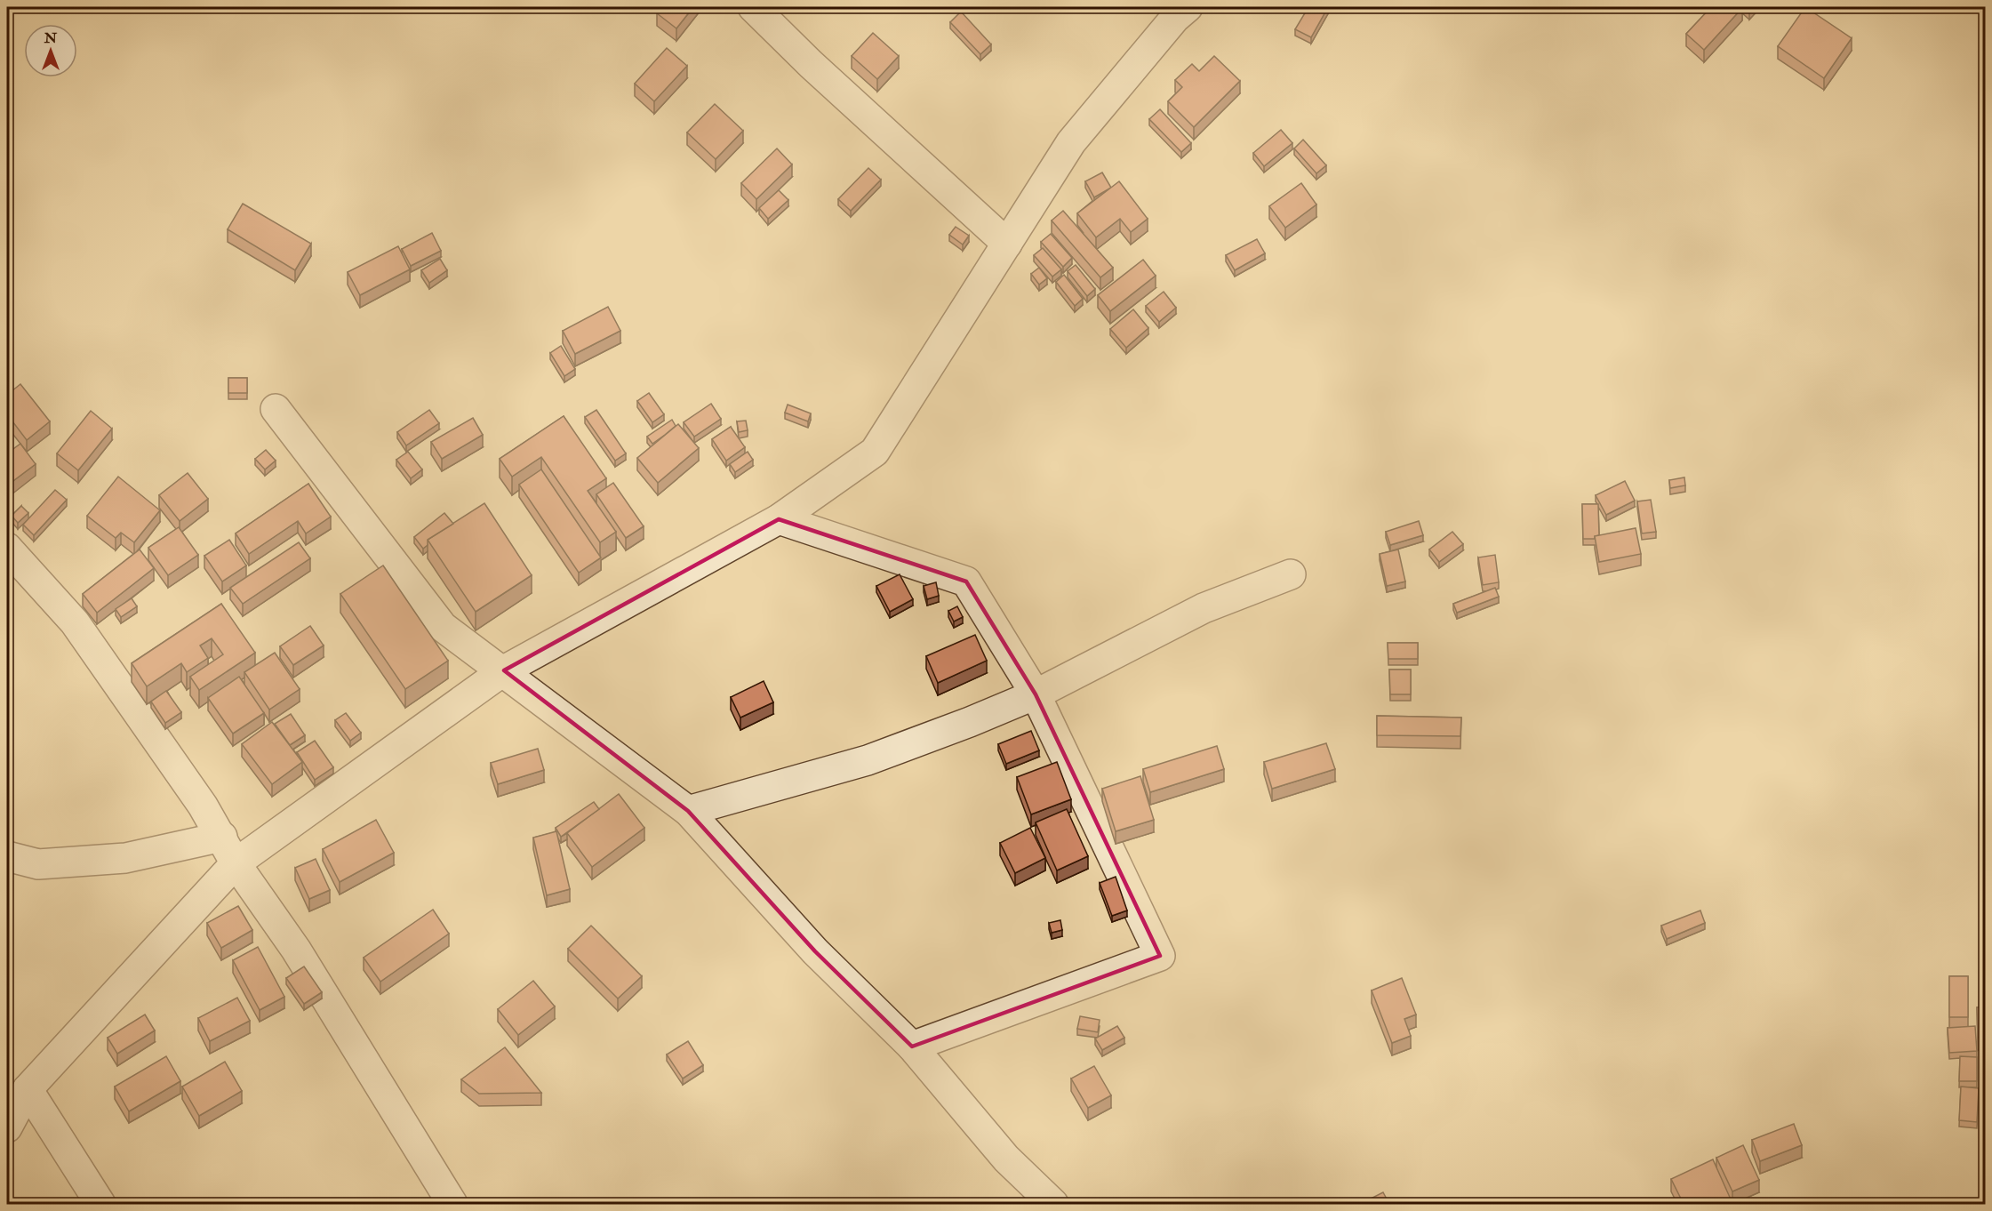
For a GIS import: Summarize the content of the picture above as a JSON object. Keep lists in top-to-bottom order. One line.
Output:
{"north":"top"}
